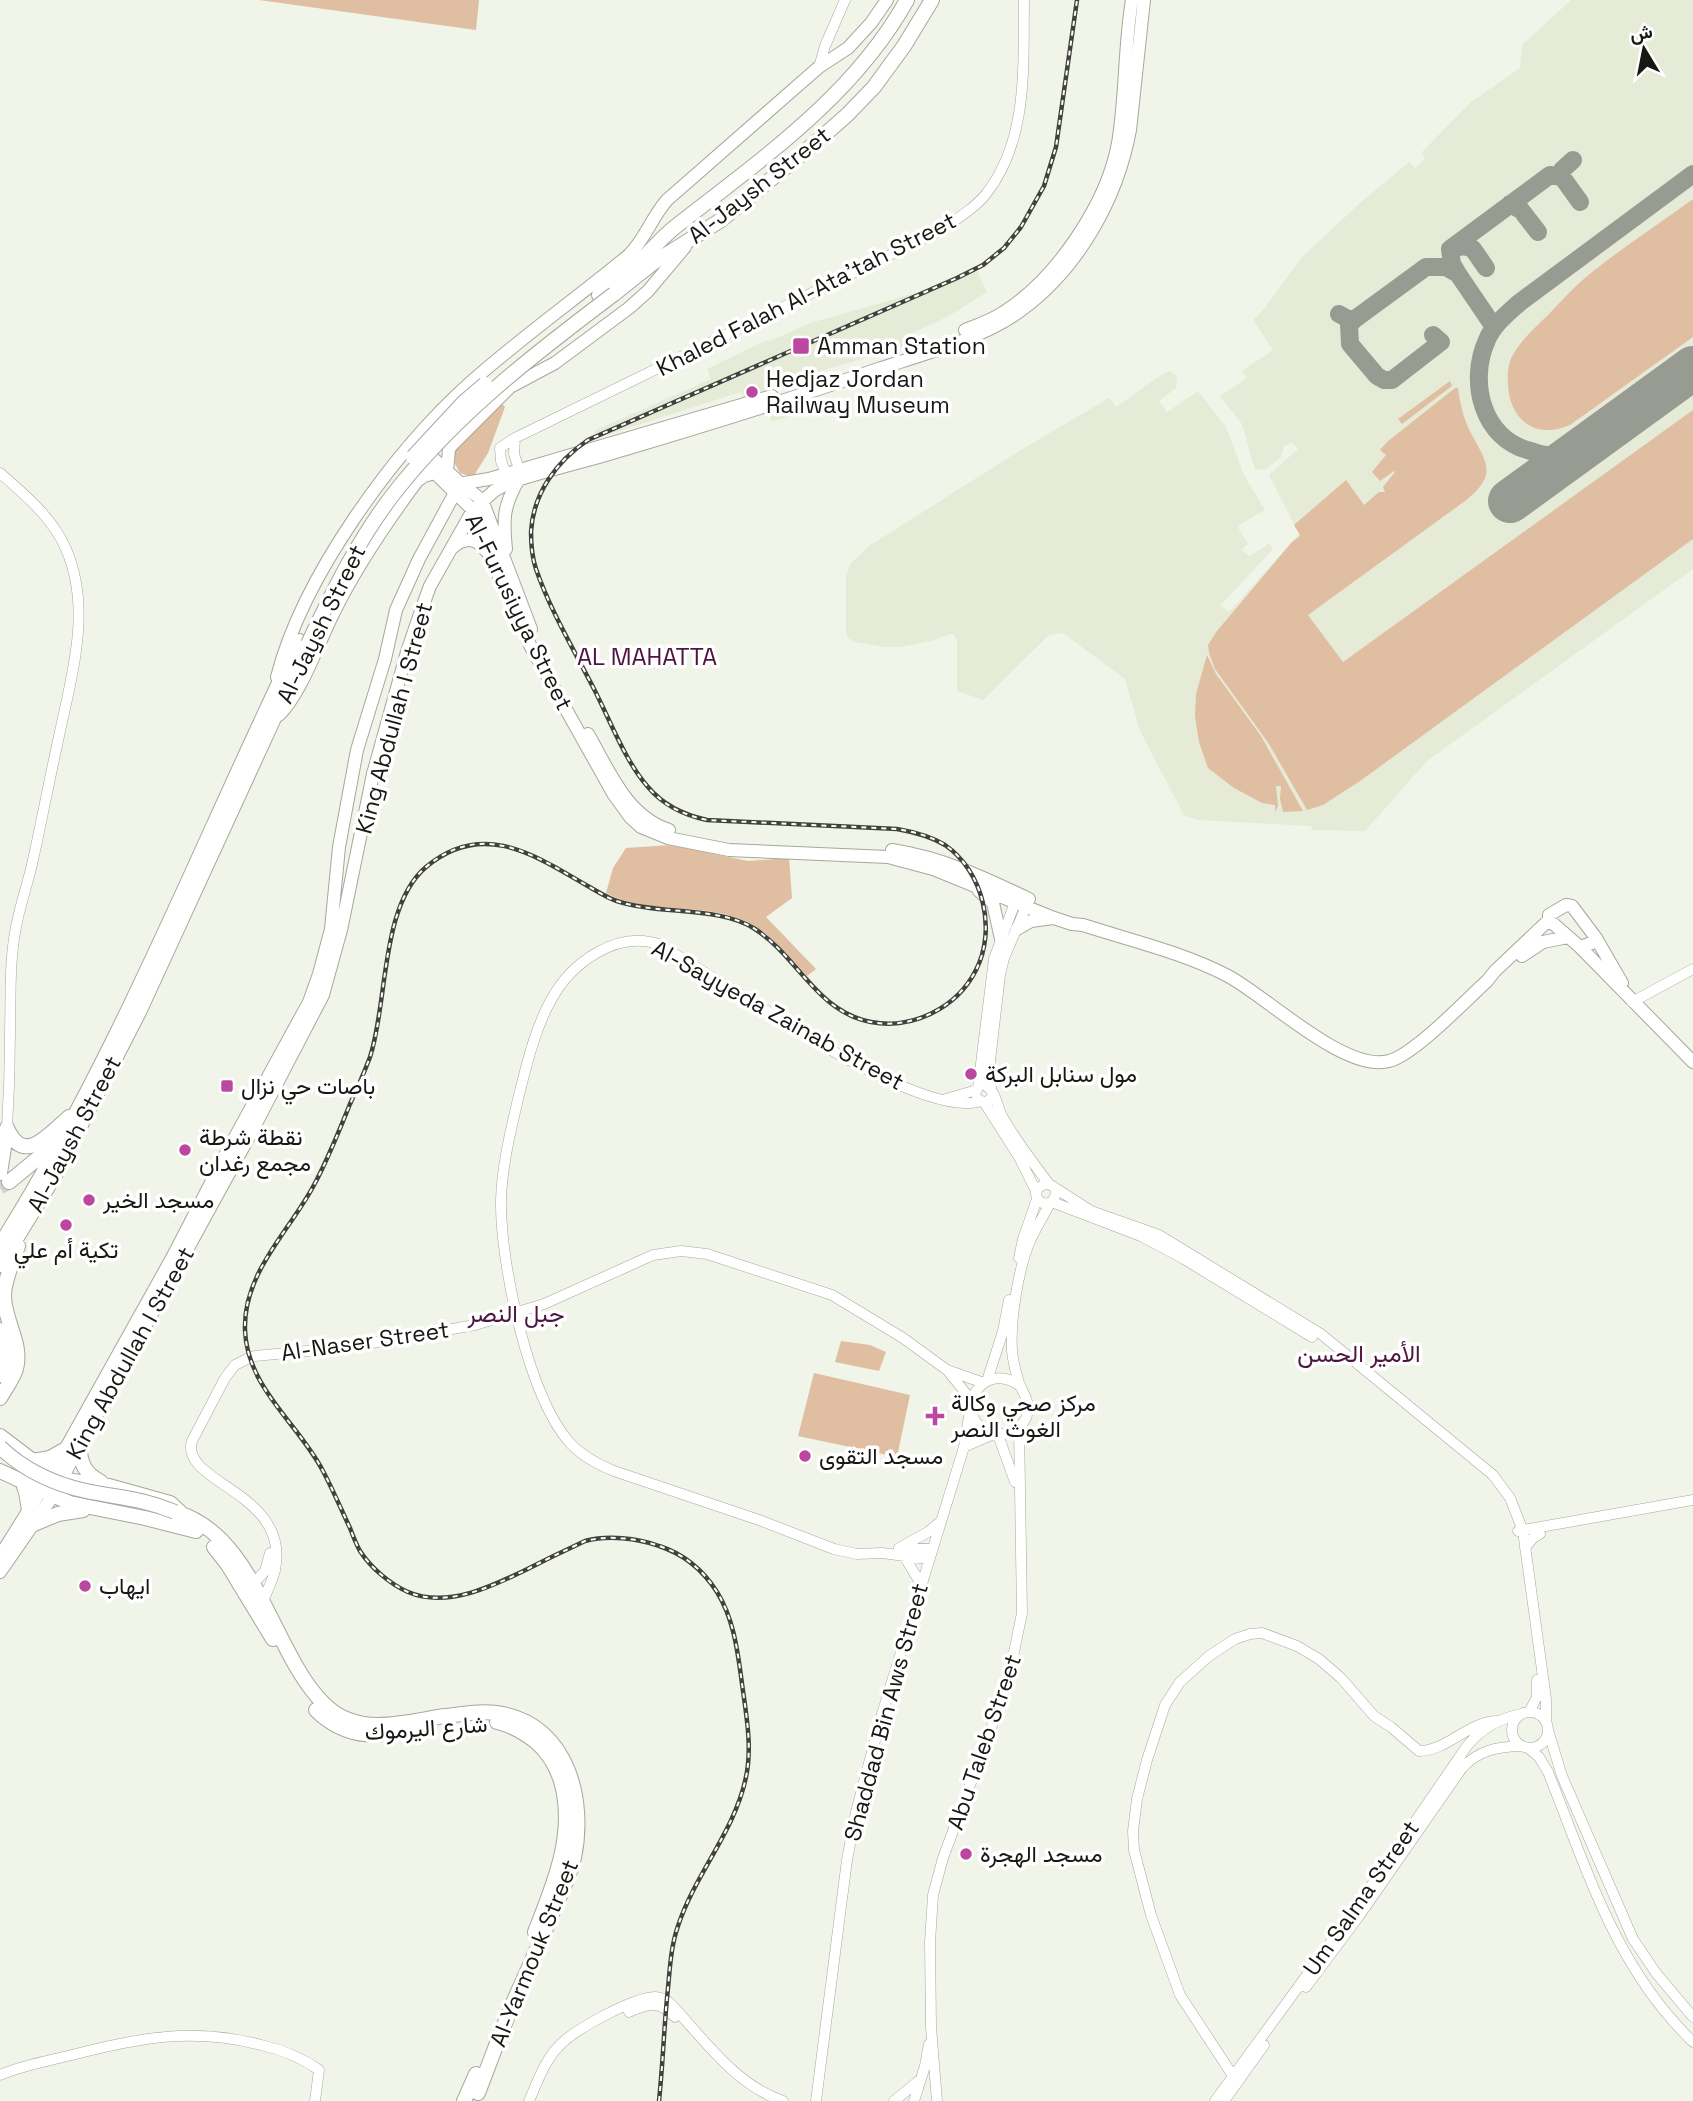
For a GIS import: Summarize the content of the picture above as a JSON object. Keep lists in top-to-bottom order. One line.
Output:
{"streets":{"highway":["Al-Jaysh Street","شارع اليرموك","Al-Yarmouk Street"],"main road":["Al-Furusiyya Street","King Abdullah I Street"],"street":["Khaled Falah Al-Ata’tah Street","Al-Sayyeda Zainab Street","Al-Naser Street","Shaddad Bin Aws Street","Abu Taleb Street","Um Salma Street"]},"crossings":[["Khaled Falah Al-Ata’tah Street","King Abdullah I Street"],["Al-Furusiyya Street","King Abdullah I Street"],["Al-Sayyeda Zainab Street","Al-Naser Street"],["Al-Sayyeda Zainab Street","Shaddad Bin Aws Street"],["Al-Naser Street","Shaddad Bin Aws Street"],["Al-Naser Street","Abu Taleb Street"],["Al-Naser Street","Al-Yarmouk Street"],["Shaddad Bin Aws Street","Abu Taleb Street"],["شارع اليرموك","Al-Yarmouk Street"]],"districts":["AL MAHATTA","جبل النصر","الأمير الحسن"],"places":{"transit":["Amman Station","باصات حي نزال"],"other":["Hedjaz Jordan Railway Museum","مول سنابل البركة","نقطة شرطة مجمع رغدان","مسجد الخير","تكية أم علي","مسجد التقوى","ايهاب","مسجد الهجرة"],"health":["مركز صحي وكالة الغوث النصر"]},"north":"top"}
